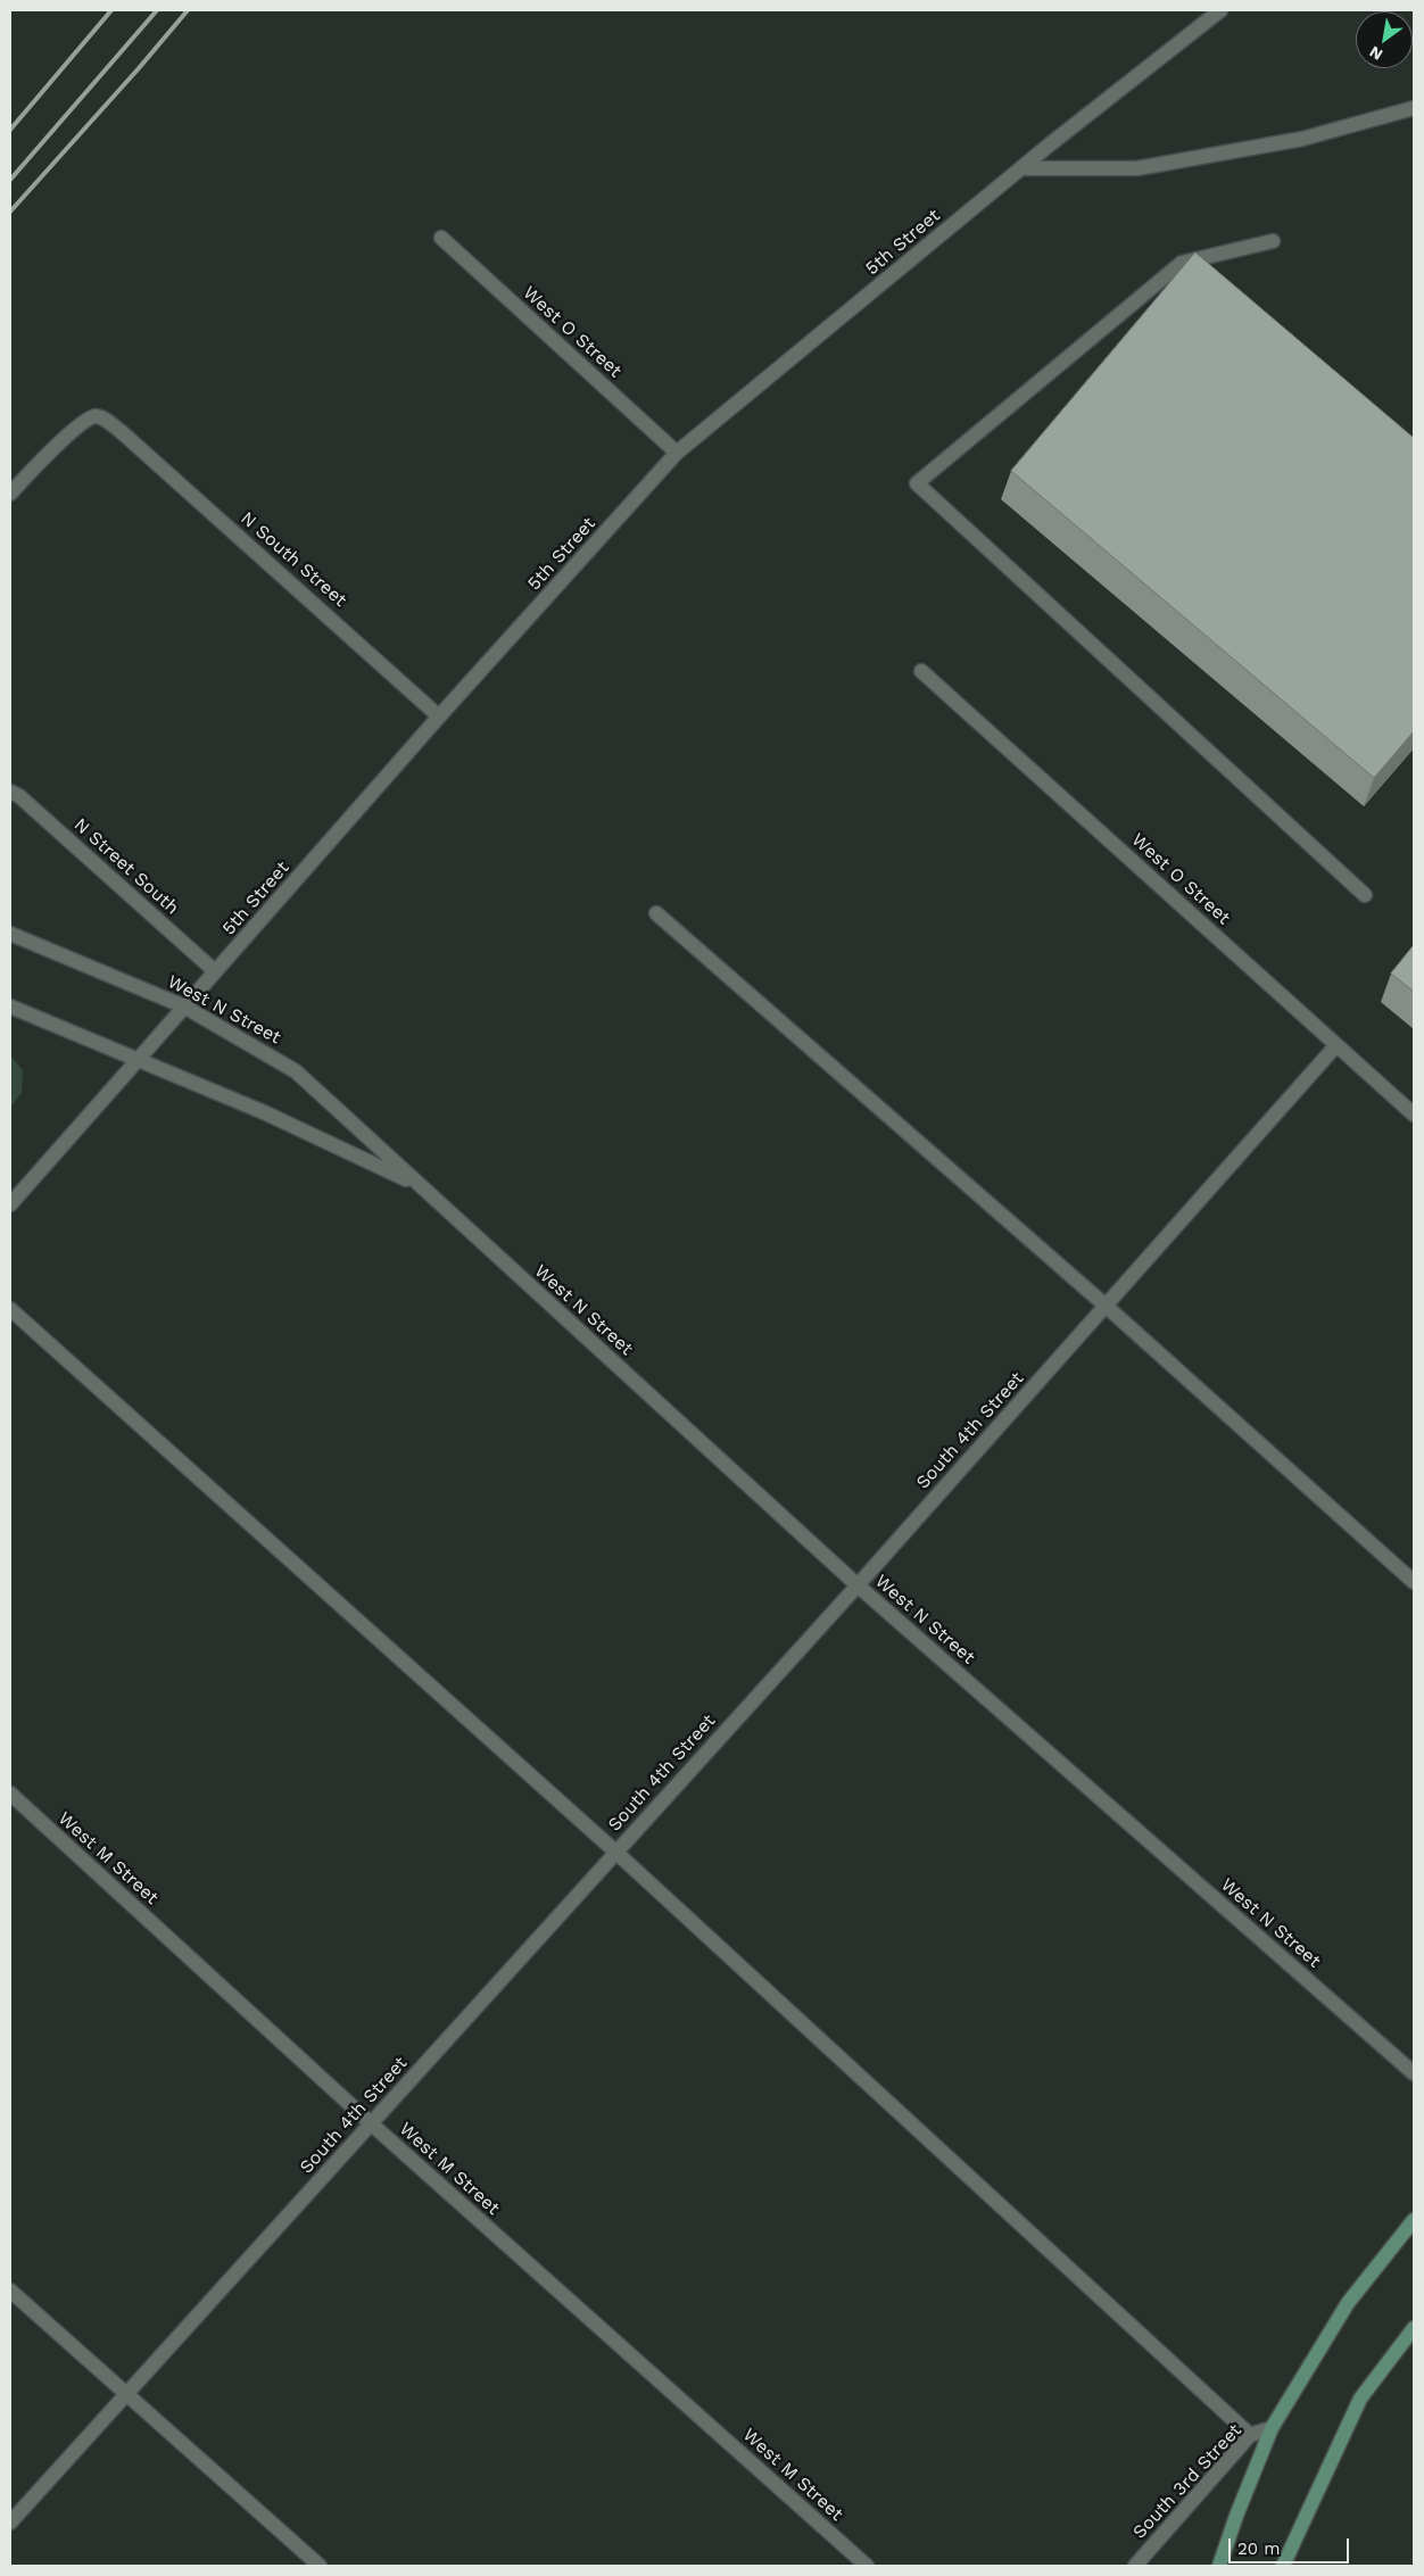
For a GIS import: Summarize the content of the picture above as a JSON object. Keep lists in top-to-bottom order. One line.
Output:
{"streets":{"street":["5th Street","West O Street","N South Street","N Street South","West N Street","South 4th Street","West M Street","South 3rd Street"]},"crossings":[["5th Street","West O Street"],["5th Street","N South Street"],["5th Street","N Street South"],["5th Street","West N Street"],["West O Street","South 4th Street"],["West N Street","South 4th Street"],["South 4th Street","West M Street"]],"scale_bar":"20 m","north":"bottom left"}
